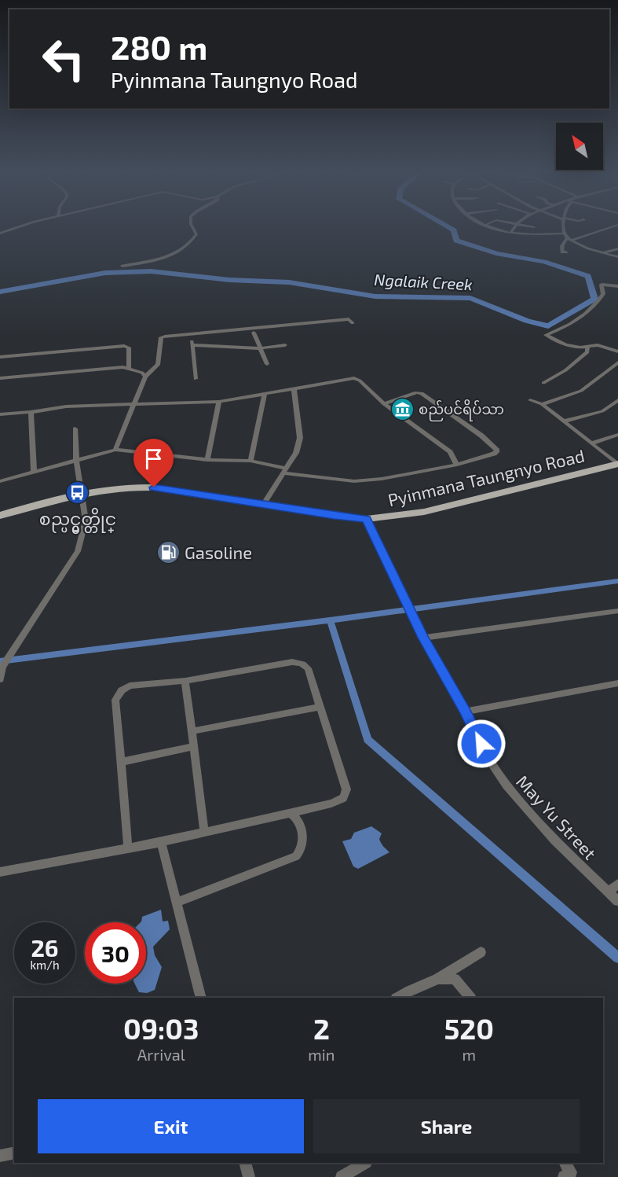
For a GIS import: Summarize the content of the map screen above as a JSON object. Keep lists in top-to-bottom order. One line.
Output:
{"streets":{"main road":["Pyinmana Taungnyo Road"],"street":["May Yu Street"]},"crossings":[["Pyinmana Taungnyo Road","May Yu Street"]],"water":["Ngalaik Creek"],"places":{"museum":["စည်ပင်ရိပ်သာ"],"bus stop":["စည္ပင္မွတ္တိုင္"],"fuel station":["Gasoline"]},"north":"top left","page":{"turn":["280 m","Pyinmana Taungnyo Road"],"speed":"26 km/h","limit":"30","eta":["09:03","Arrival","2","min","520","m"],"buttons":["Exit","Share"]}}
